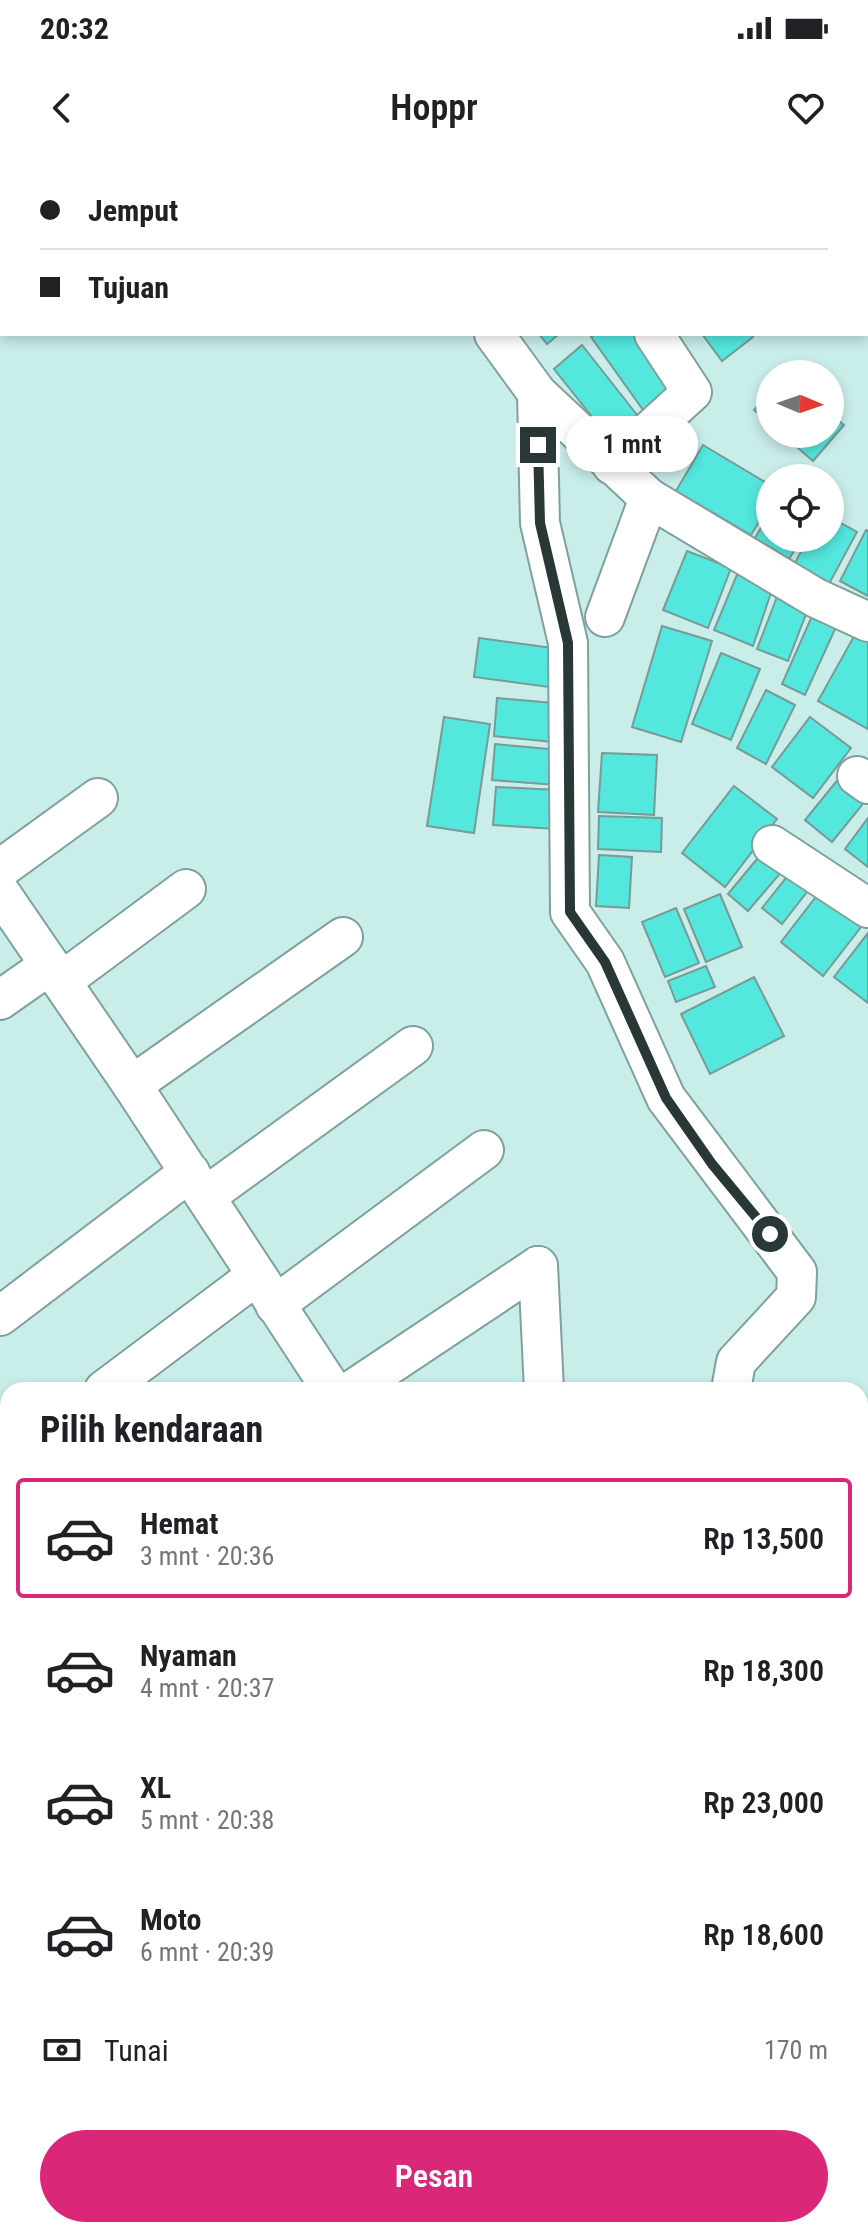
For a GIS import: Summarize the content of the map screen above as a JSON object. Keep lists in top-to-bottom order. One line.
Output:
{"north":"right","page":{"status":"20:32","header":"Hoppr","banner":["Jemput","Tujuan"],"bubble":"1 mnt","heading":"Pilih kendaraan","list":[{"name":"Hemat","note":"3 mnt · 20:36","value":"Rp 13,500"},{"name":"Nyaman","note":"4 mnt · 20:37","value":"Rp 18,300"},{"name":"XL","note":"5 mnt · 20:38","value":"Rp 23,000"},{"name":"Moto","note":"6 mnt · 20:39","value":"Rp 18,600"}],"pay":["Tunai","170 m"],"buttons":"Pesan"}}
